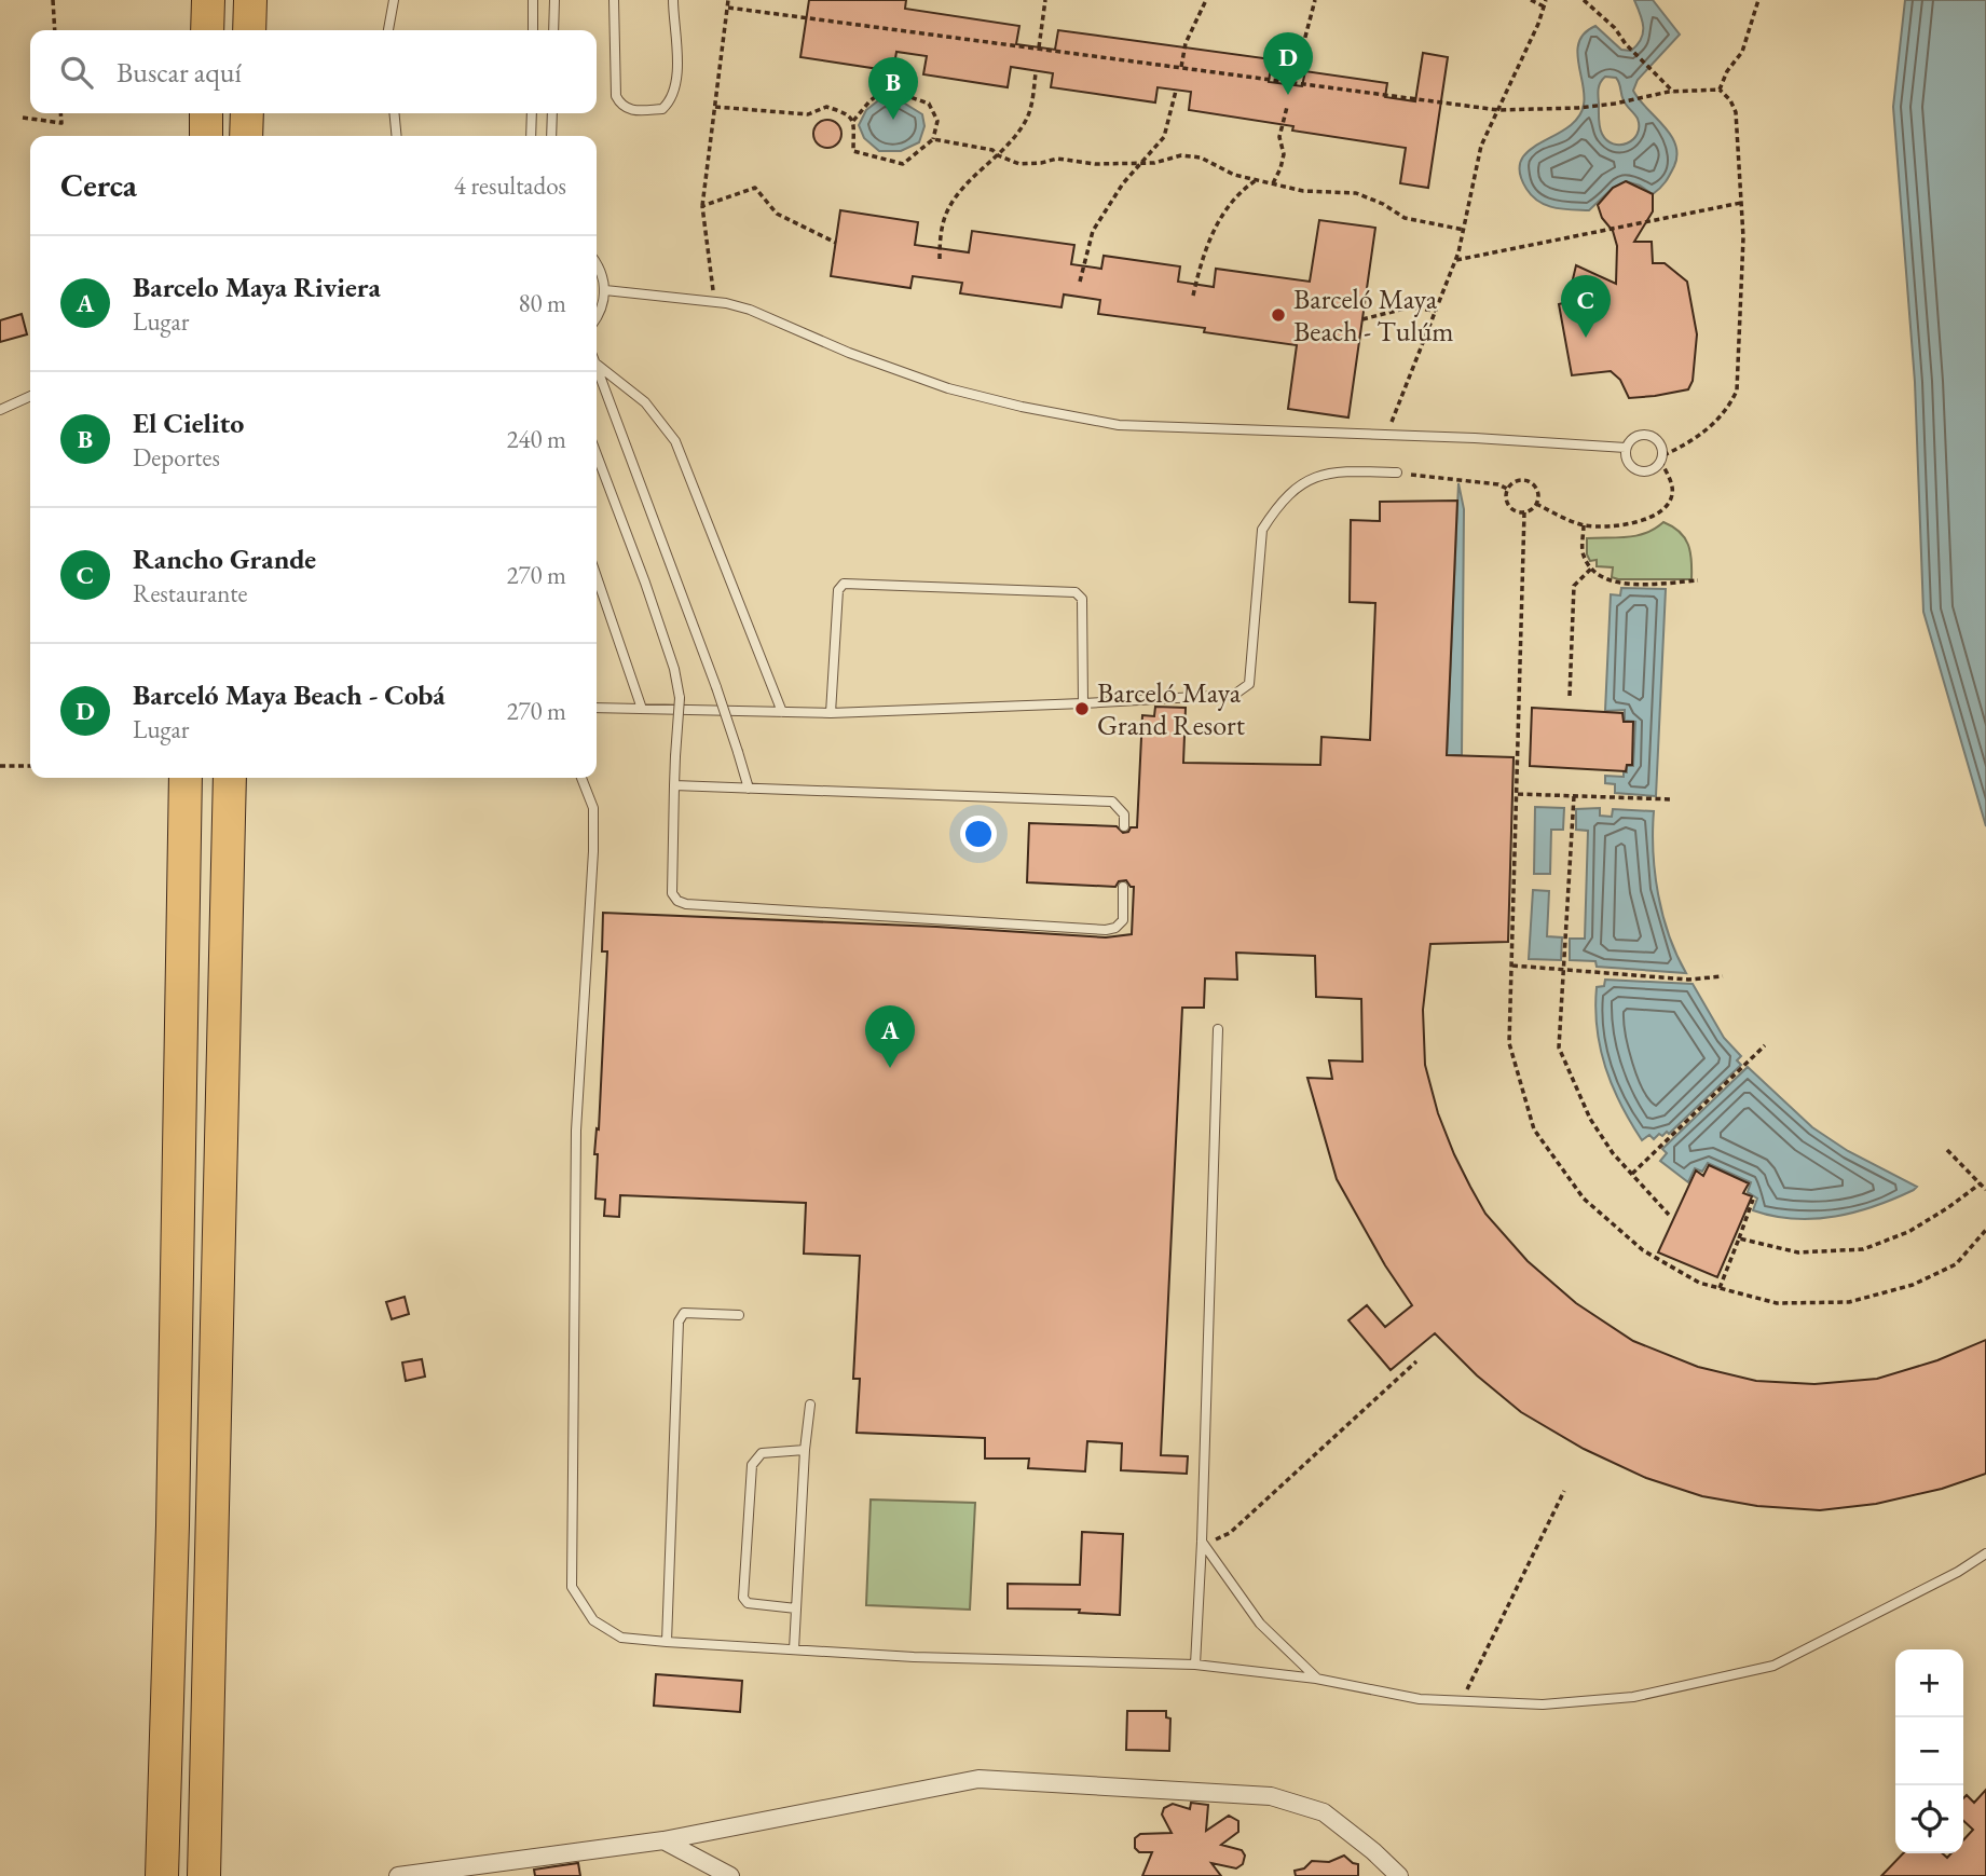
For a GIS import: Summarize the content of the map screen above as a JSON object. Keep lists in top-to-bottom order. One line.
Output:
{"places":["Barceló Maya Beach - Tulúm","Barceló Maya Grand Resort"],"page":{"search":"Buscar aquí","pins":["D","B","C","A"],"heading":["Cerca","4 resultados"],"list":[{"mark":"A","name":"Barcelo Maya Riviera","note":"Lugar","value":"80 m"},{"mark":"B","name":"El Cielito","note":"Deportes","value":"240 m"},{"mark":"C","name":"Rancho Grande","note":"Restaurante","value":"270 m"},{"mark":"D","name":"Barceló Maya Beach - Cobá","note":"Lugar","value":"270 m"}],"map_buttons":["+","−"]}}
